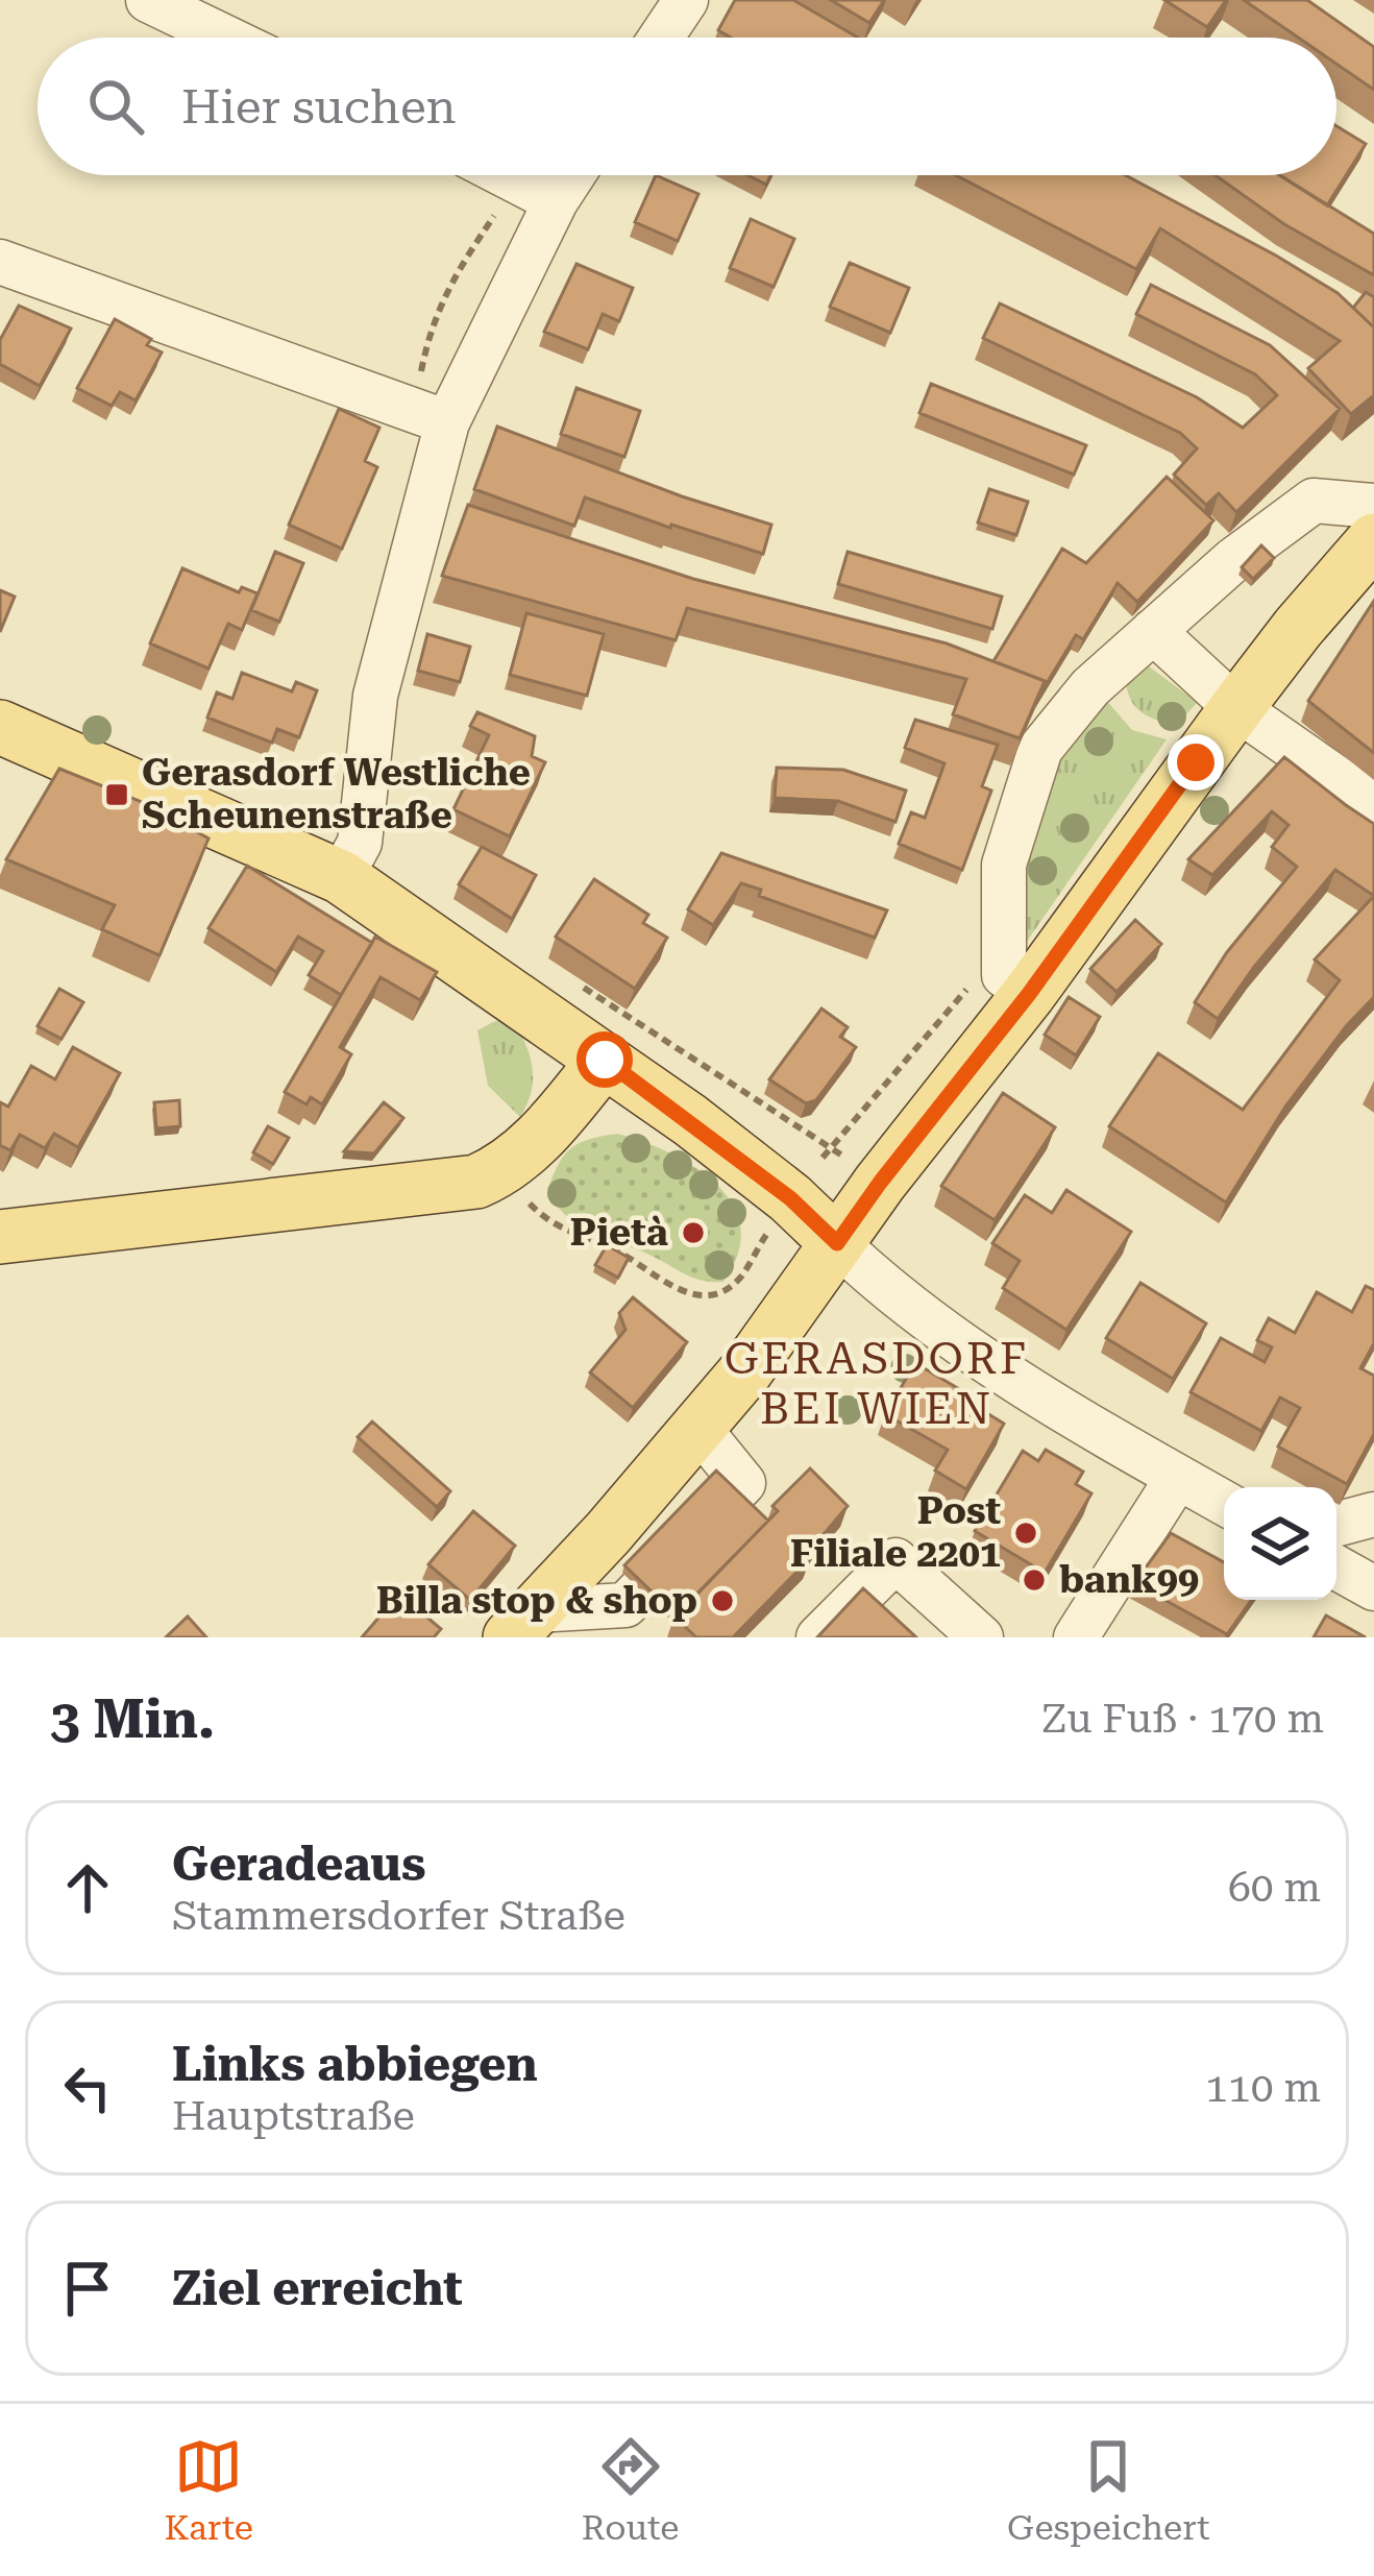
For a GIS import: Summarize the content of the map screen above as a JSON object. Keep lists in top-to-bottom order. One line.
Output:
{"districts":["GERASDORF BEI WIEN"],"places":{"transit":["Gerasdorf Westliche Scheunenstraße"],"other":["Pietà","Post Filiale 2201","bank99","Billa stop & shop"]},"page":{"search":"Hier suchen","heading":["3 Min.","Zu Fuß · 170 m"],"list":[["Geradeaus","Stammersdorfer Straße","60 m"],["Links abbiegen","Hauptstraße","110 m"],"Ziel erreicht"],"nav":["Karte","Route","Gespeichert"]}}
